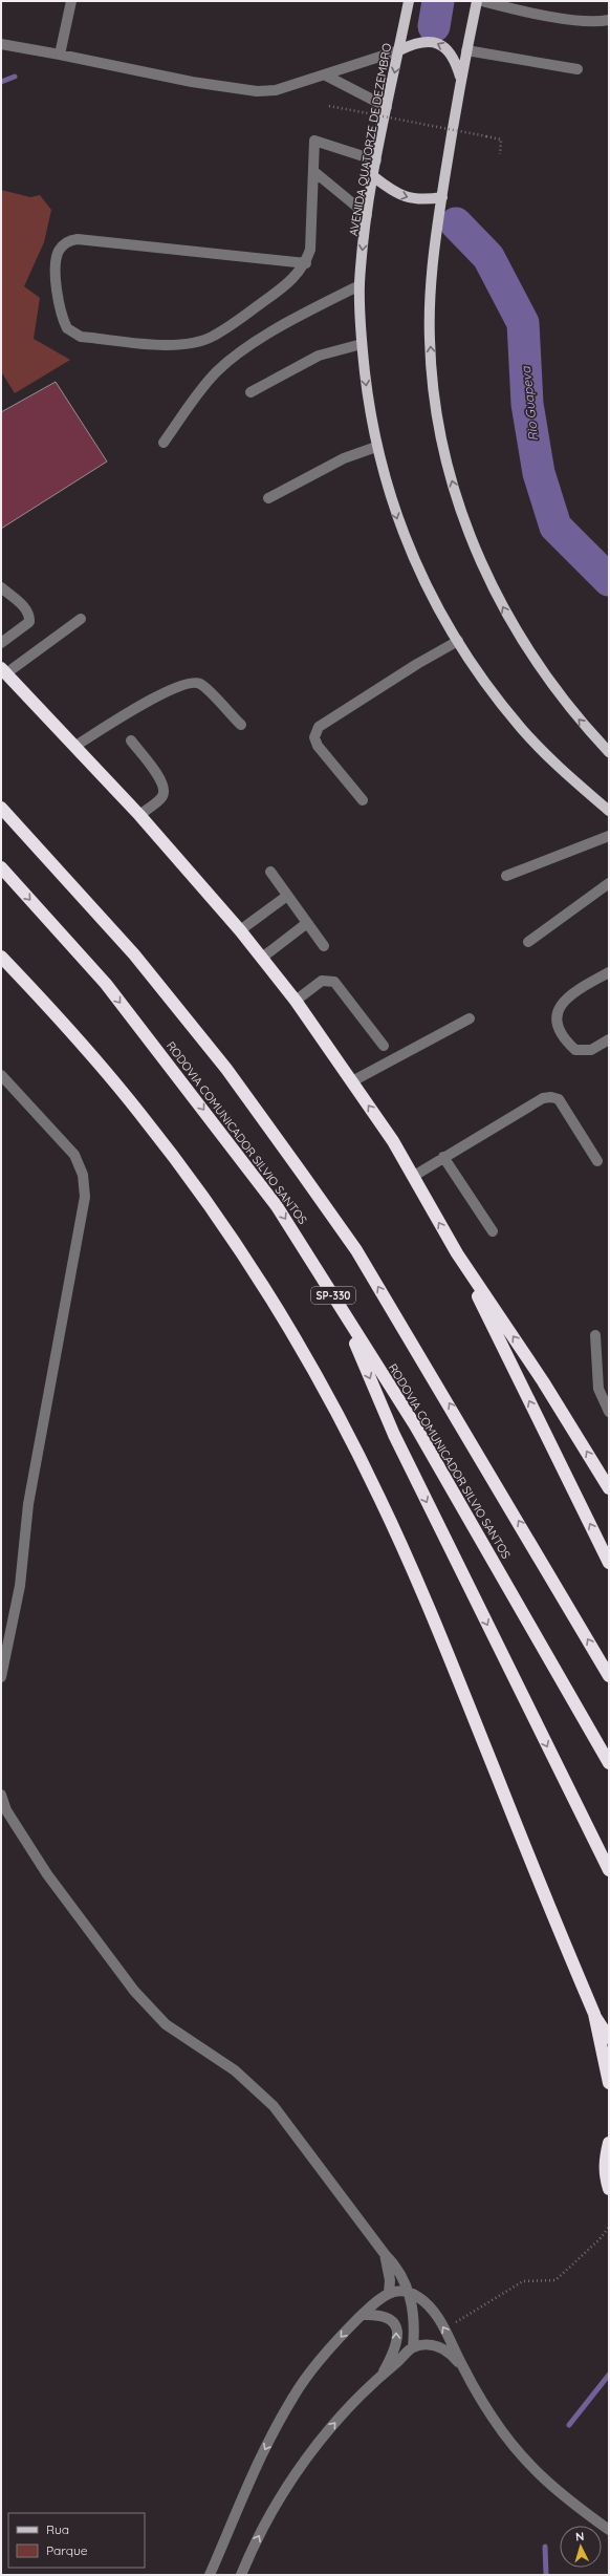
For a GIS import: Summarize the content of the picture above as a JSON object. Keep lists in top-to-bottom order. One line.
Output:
{"streets":{"highway":["RODOVIA COMUNICADOR SILVIO SANTOS","SP-330"],"main road":["AVENIDA QUATORZE DE DEZEMBRO"]},"water":["Rio Guapeva"],"legend":["Rua","Parque"],"north":"top"}
